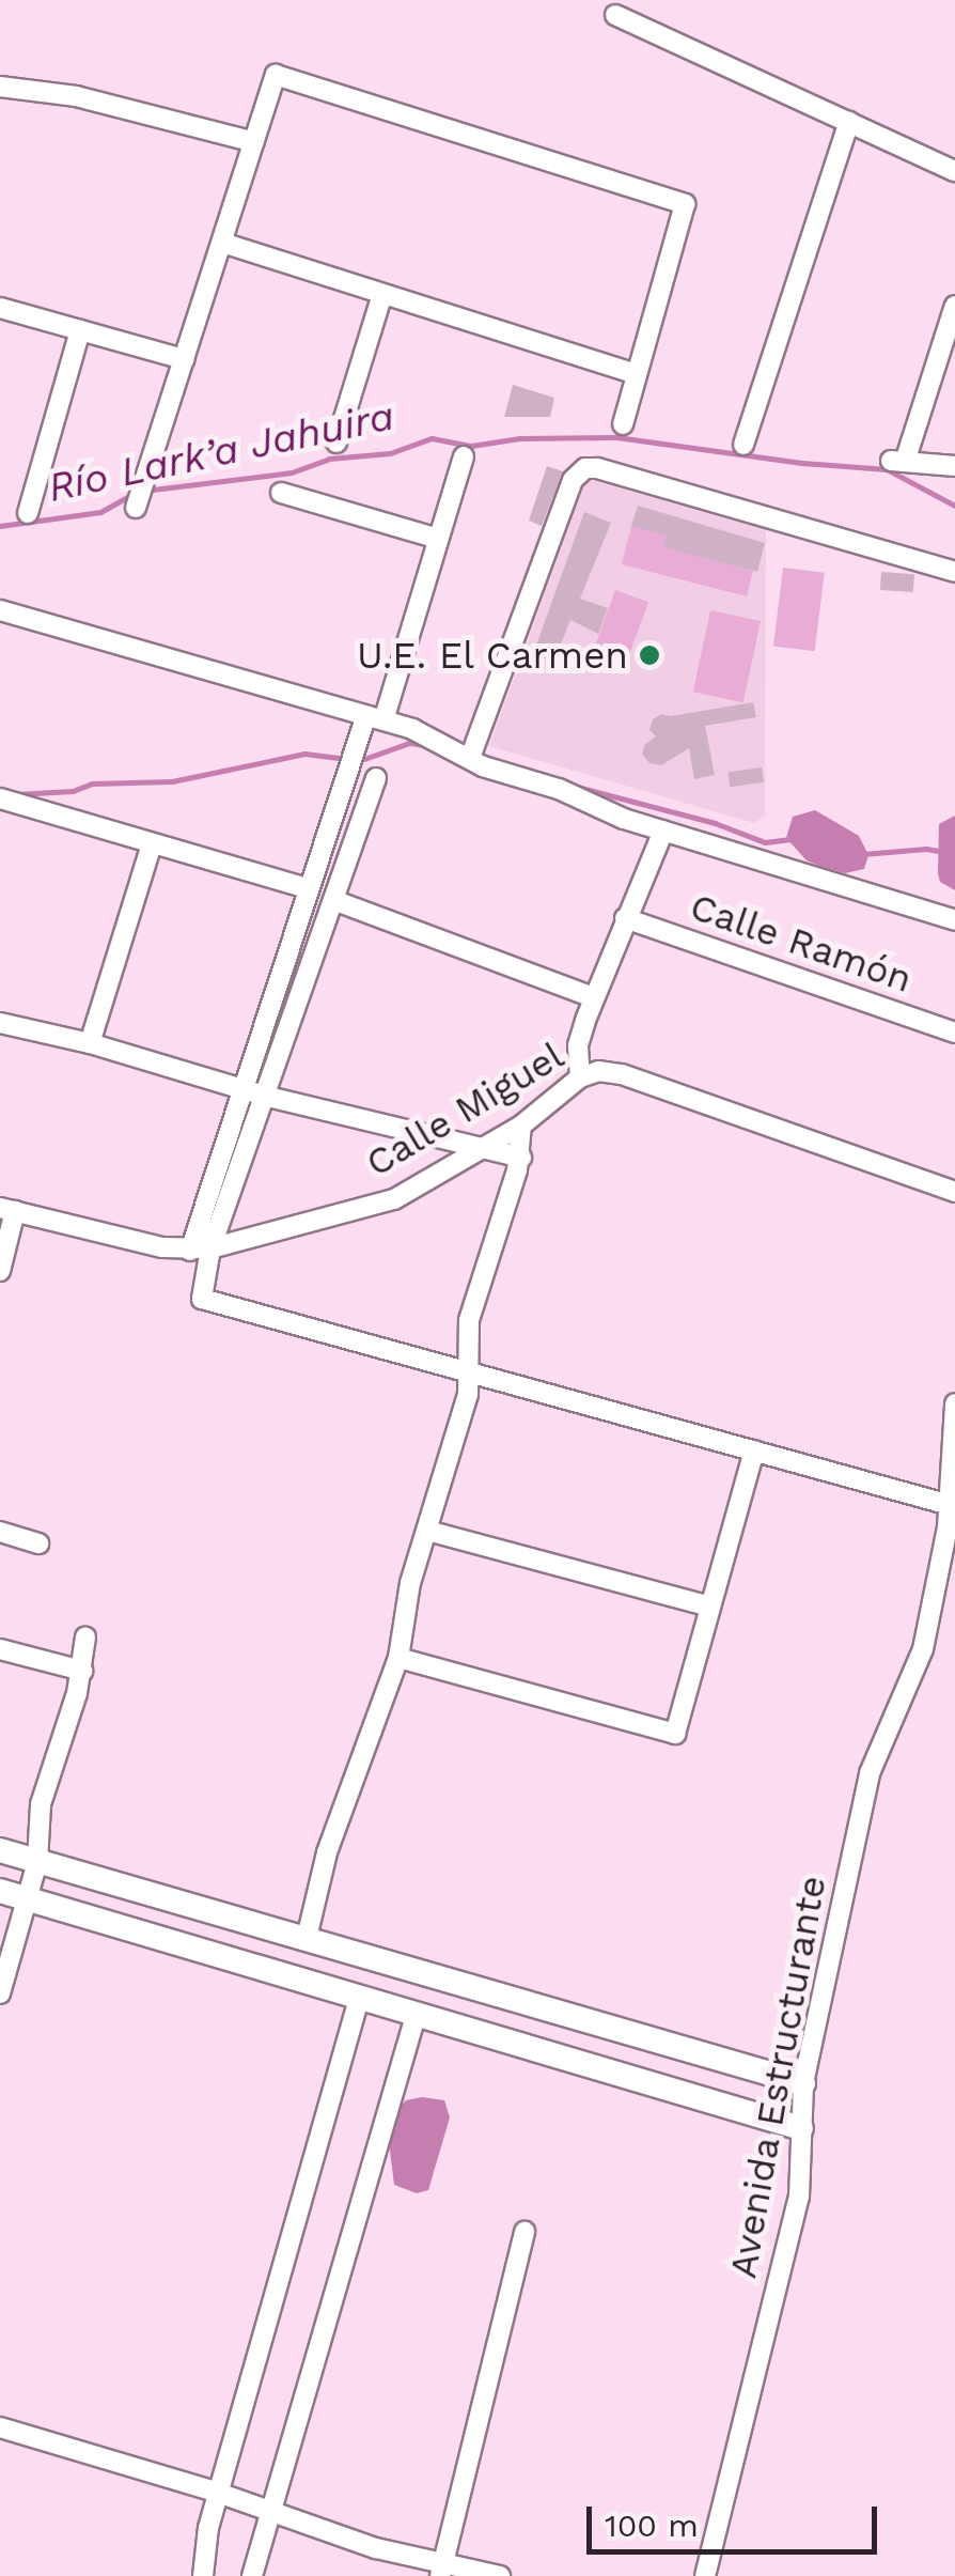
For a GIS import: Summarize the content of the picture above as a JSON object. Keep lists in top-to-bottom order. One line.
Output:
{"streets":{"street":["Calle Ramón","Calle Miguel","Avenida Estructurante"]},"water":["Río Lark’a Jahuira"],"places":["U.E. El Carmen"],"scale_bar":"100 m"}
